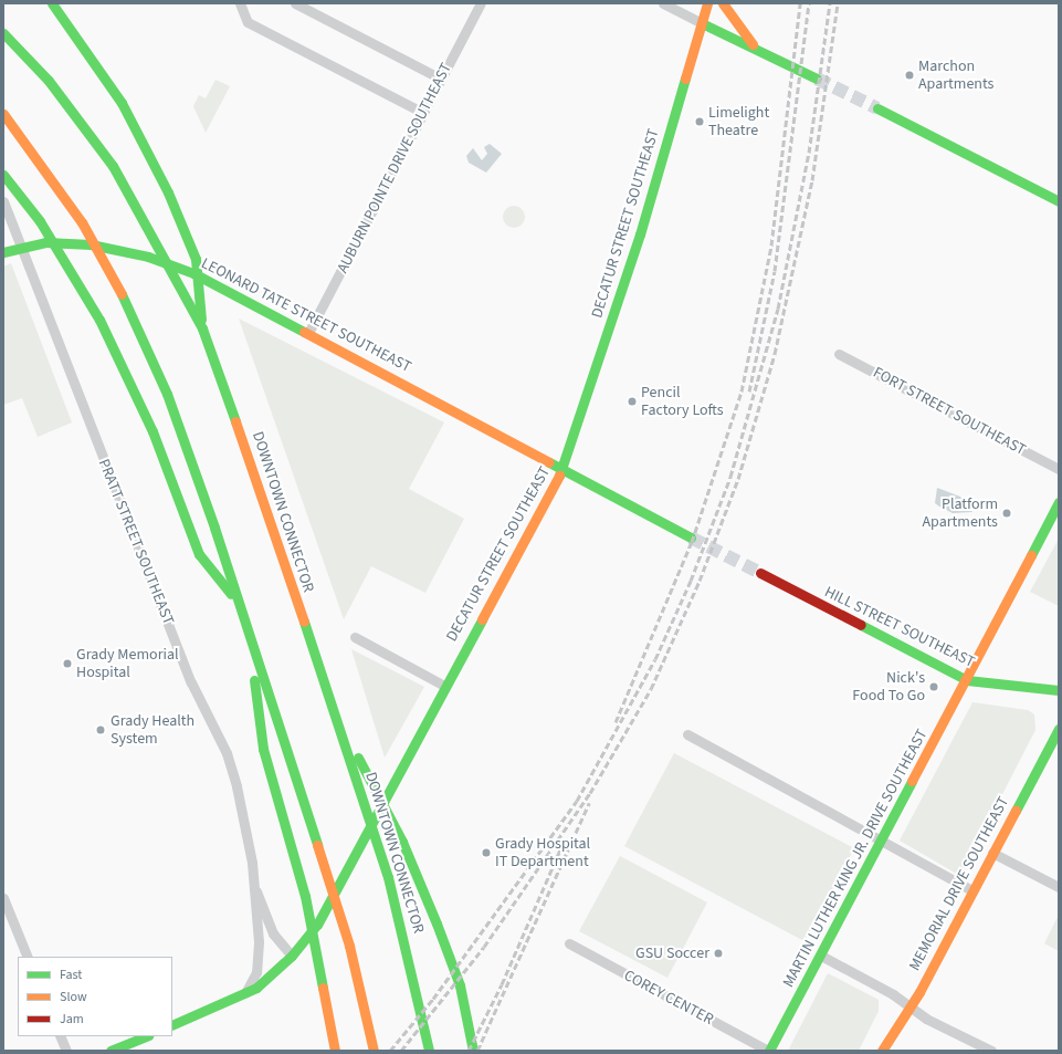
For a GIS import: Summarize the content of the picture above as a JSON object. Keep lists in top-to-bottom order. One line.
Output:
{"streets":{"main road":["DECATUR STREET SOUTHEAST","LEONARD TATE STREET SOUTHEAST","DOWNTOWN CONNECTOR","HILL STREET SOUTHEAST","MARTIN LUTHER KING JR. DRIVE SOUTHEAST","MEMORIAL DRIVE SOUTHEAST"],"street":["AUBURN POINTE DRIVE SOUTHEAST","FORT STREET SOUTHEAST","PRATT STREET SOUTHEAST","COREY CENTER"]},"crossings":[["AUBURN POINTE DRIVE SOUTHEAST","LEONARD TATE STREET SOUTHEAST"],["DECATUR STREET SOUTHEAST","LEONARD TATE STREET SOUTHEAST"],["DECATUR STREET SOUTHEAST","PRATT STREET SOUTHEAST"],["LEONARD TATE STREET SOUTHEAST","PRATT STREET SOUTHEAST"],["HILL STREET SOUTHEAST","MARTIN LUTHER KING JR. DRIVE SOUTHEAST"],["MARTIN LUTHER KING JR. DRIVE SOUTHEAST","COREY CENTER"]],"places":["Marchon Apartments","Limelight Theatre","Pencil Factory Lofts","Platform Apartments","Grady Memorial Hospital","Nick's Food To Go","Grady Health System","Grady Hospital IT Department","GSU Soccer"],"legend":["Fast","Slow","Jam"]}
